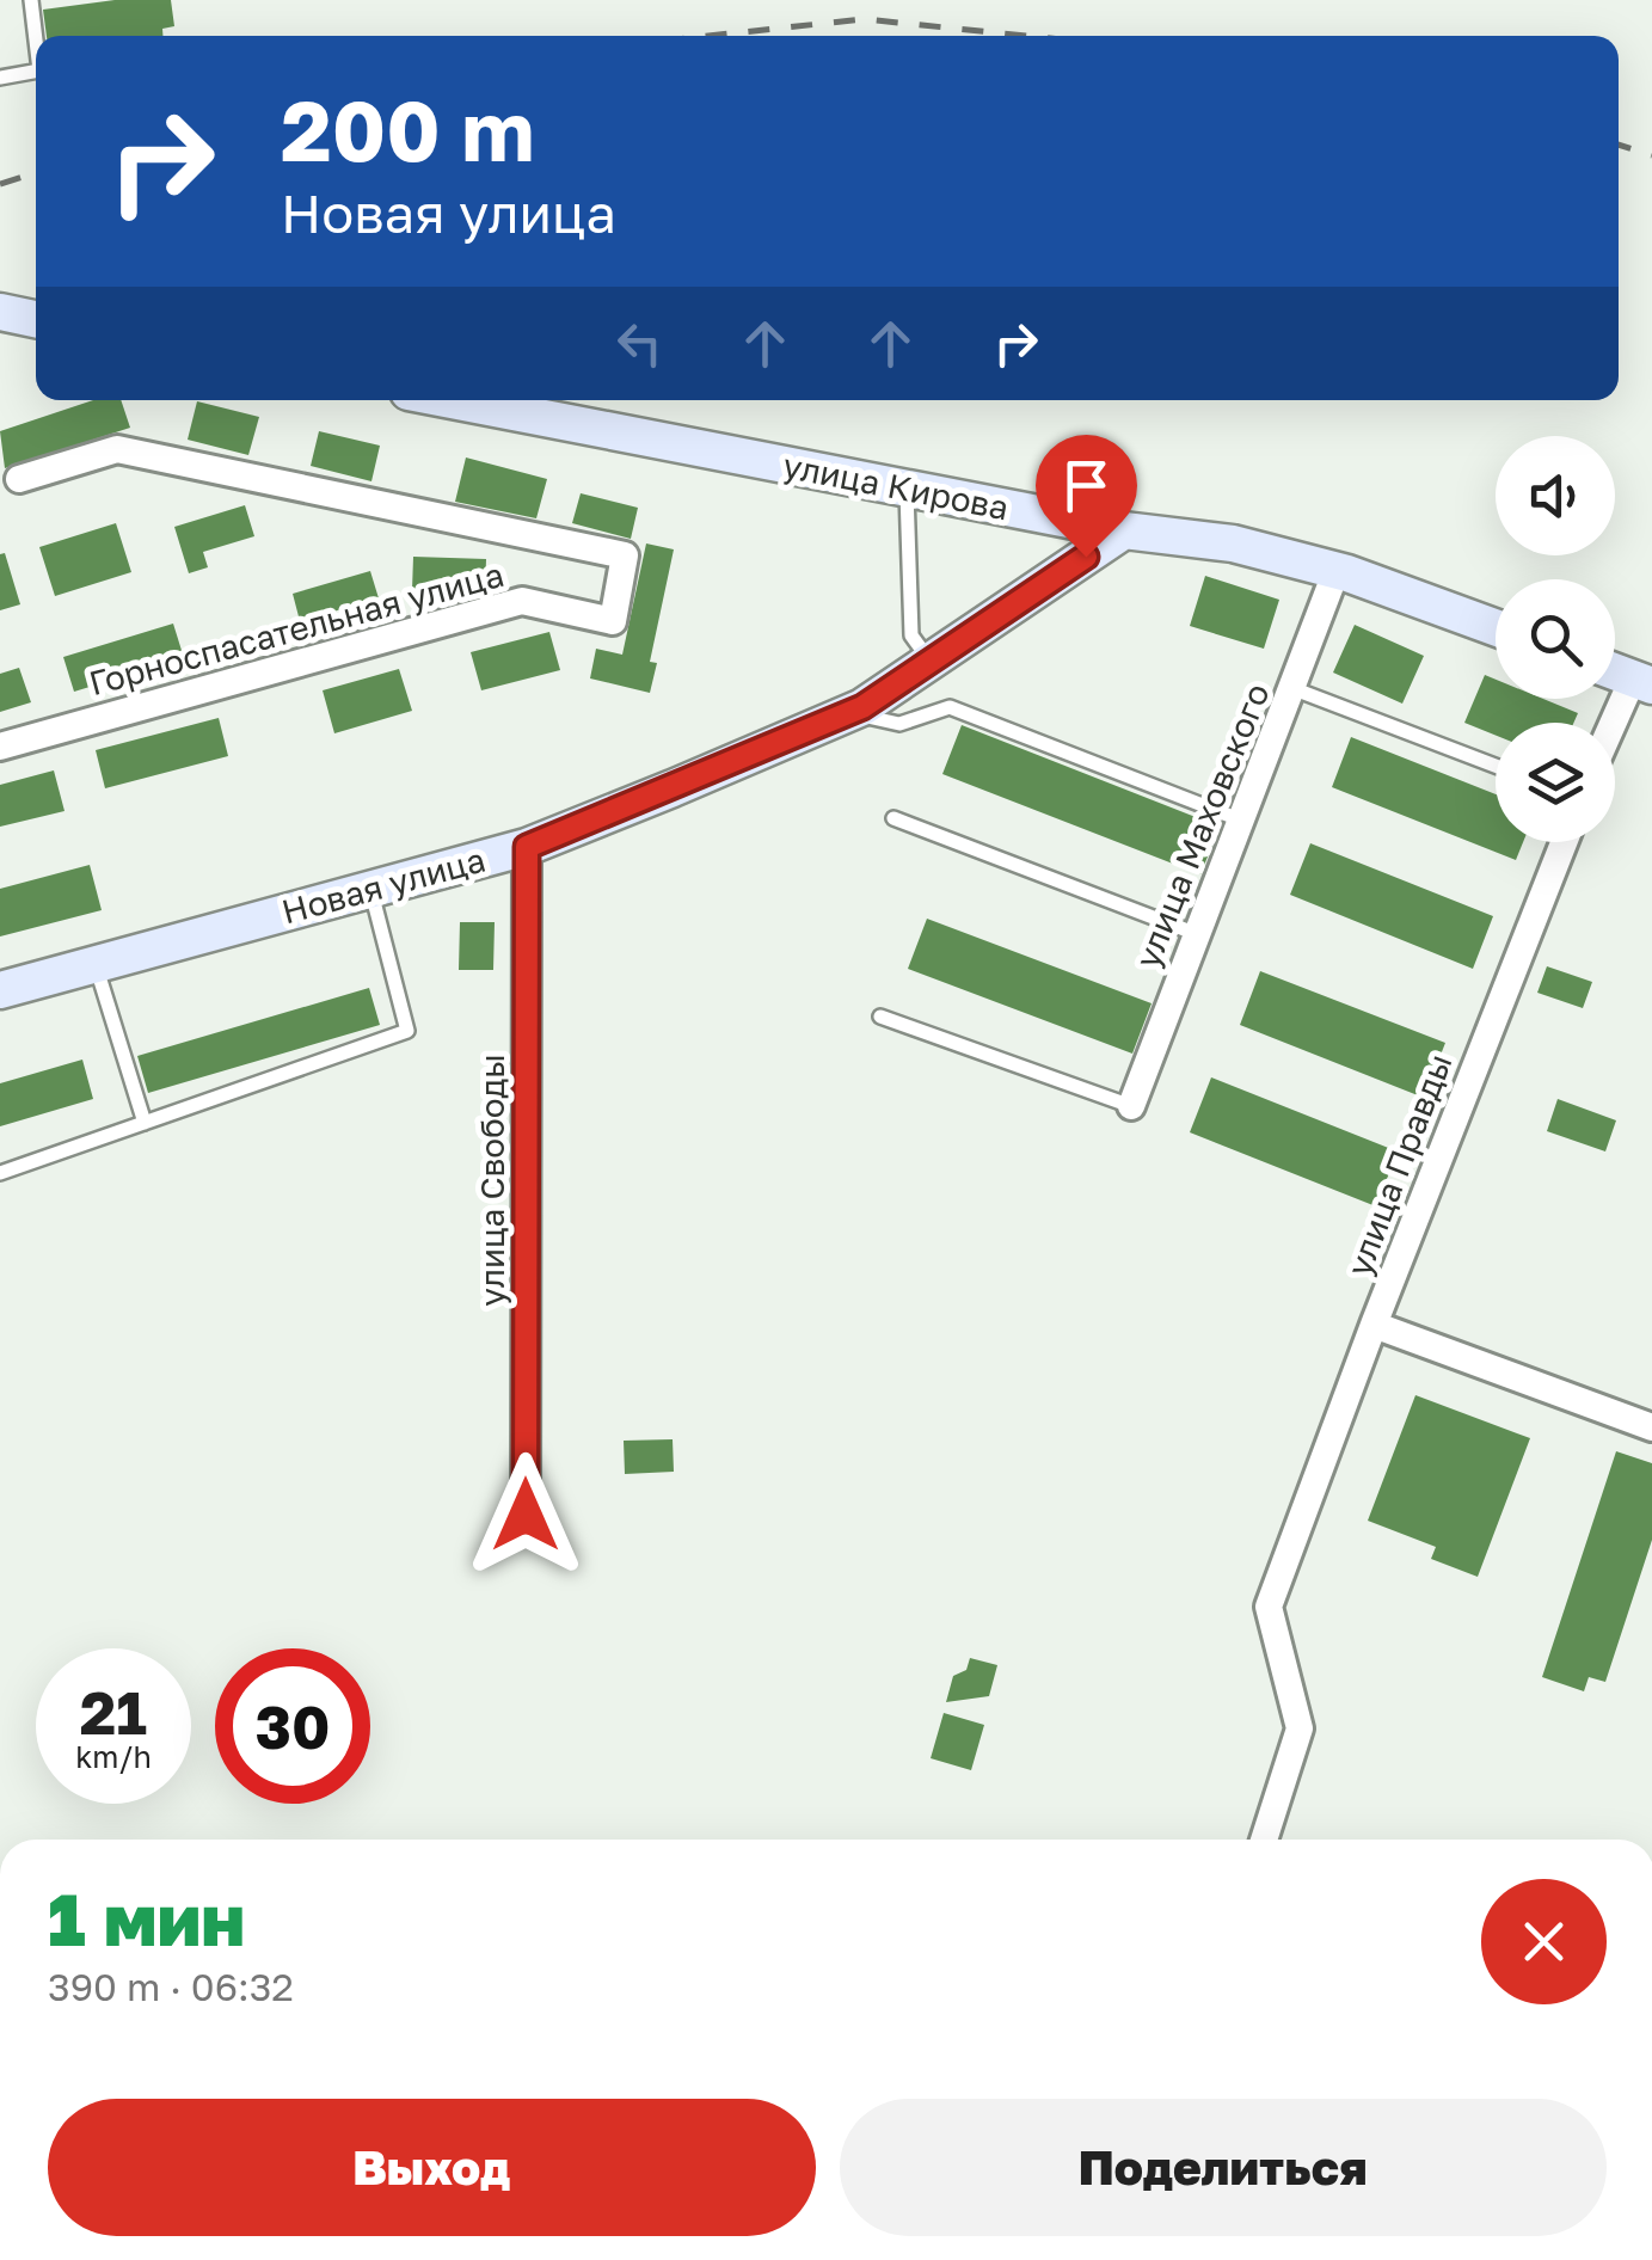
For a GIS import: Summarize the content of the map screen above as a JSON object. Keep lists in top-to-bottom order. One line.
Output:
{"streets":{"main road":["улица Кирова","Новая улица"],"street":["Горноспасательная улица","улица Маховского","улица Правды","улица Свободы"]},"crossings":[["улица Кирова","улица Маховского"],["улица Кирова","Новая улица"],["Новая улица","улица Свободы"]],"page":{"turn":["200 m","Новая улица"],"speed":"21 km/h","limit":"30","heading":["1 мин","390 m · 06:32"],"buttons":["Выход","Поделиться"]}}
